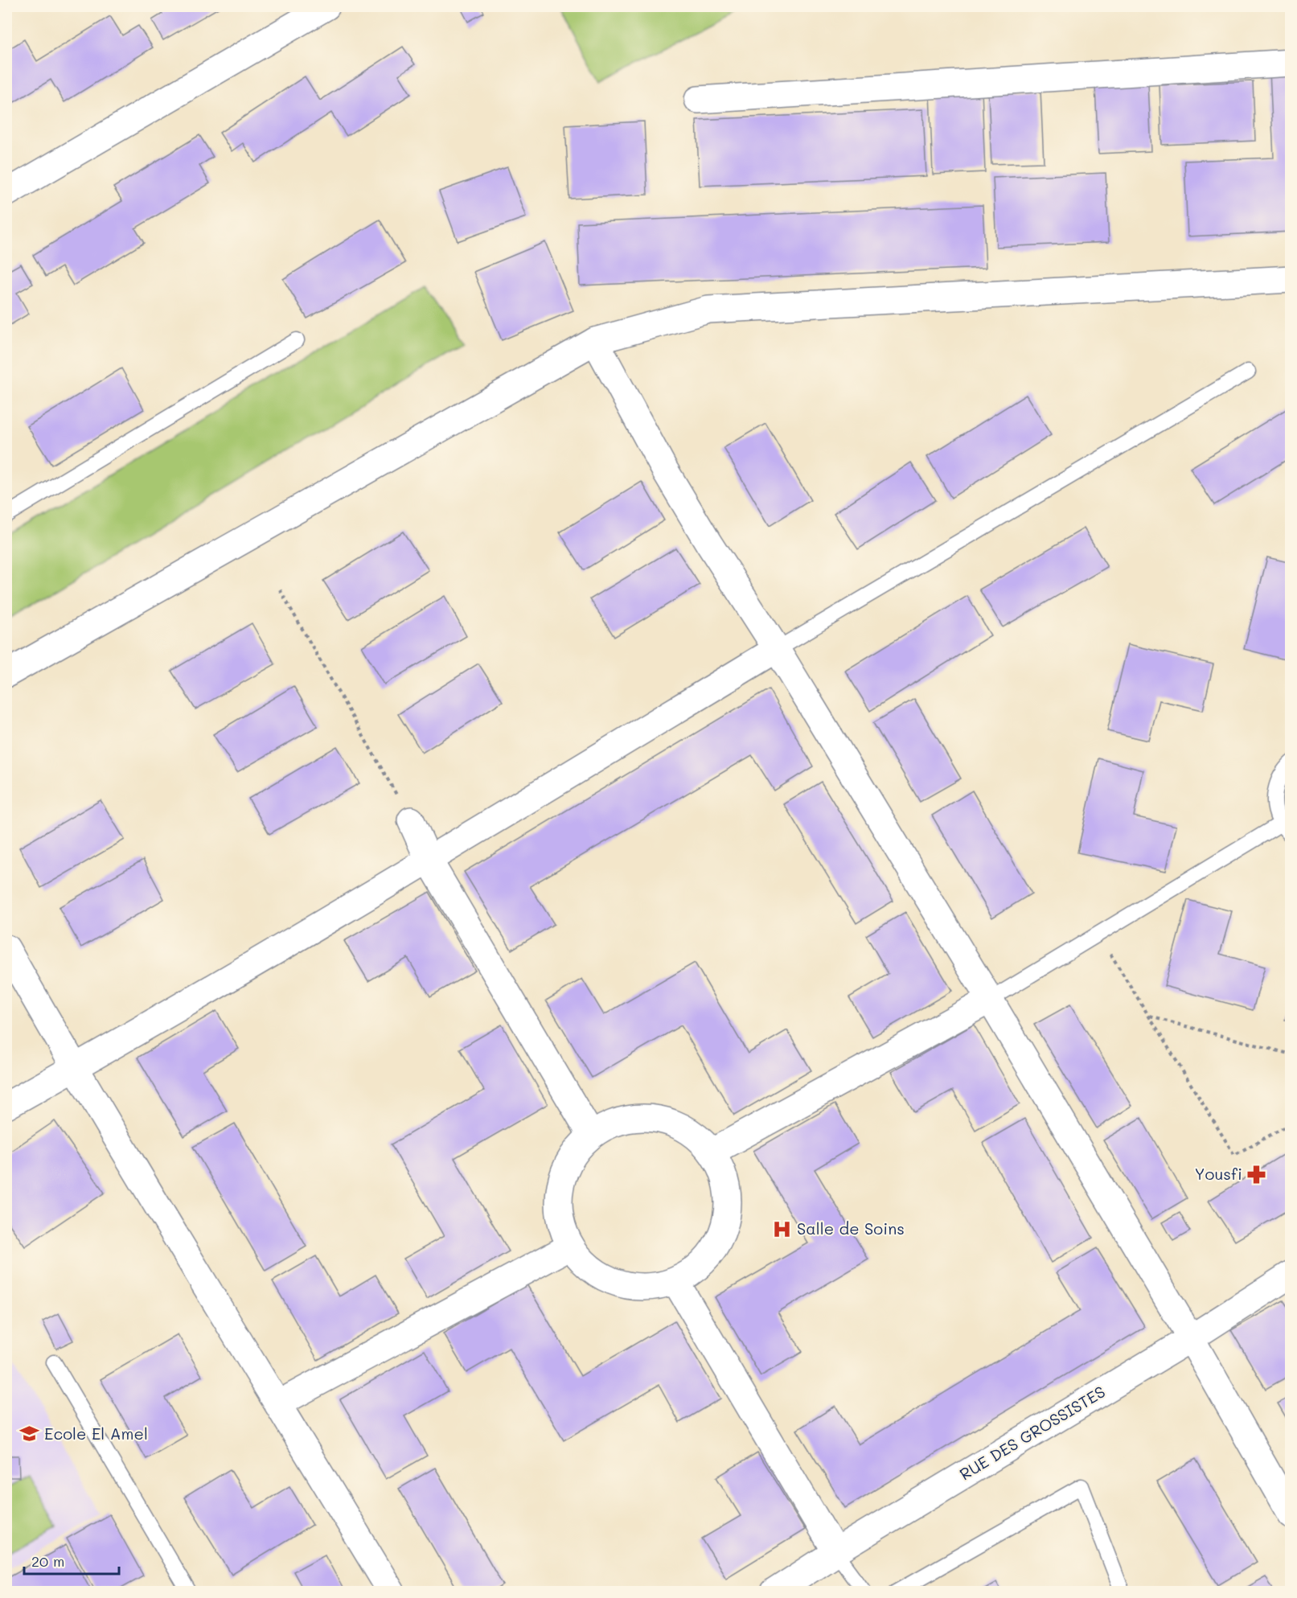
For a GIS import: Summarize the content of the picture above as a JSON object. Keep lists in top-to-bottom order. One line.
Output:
{"streets":{"street":["RUE DES GROSSISTES"]},"places":{"pharmacy":["Yousfi"],"hospital":["Salle de Soins"],"school or university":["Ecole El Amel"]},"scale_bar":"20 m"}
